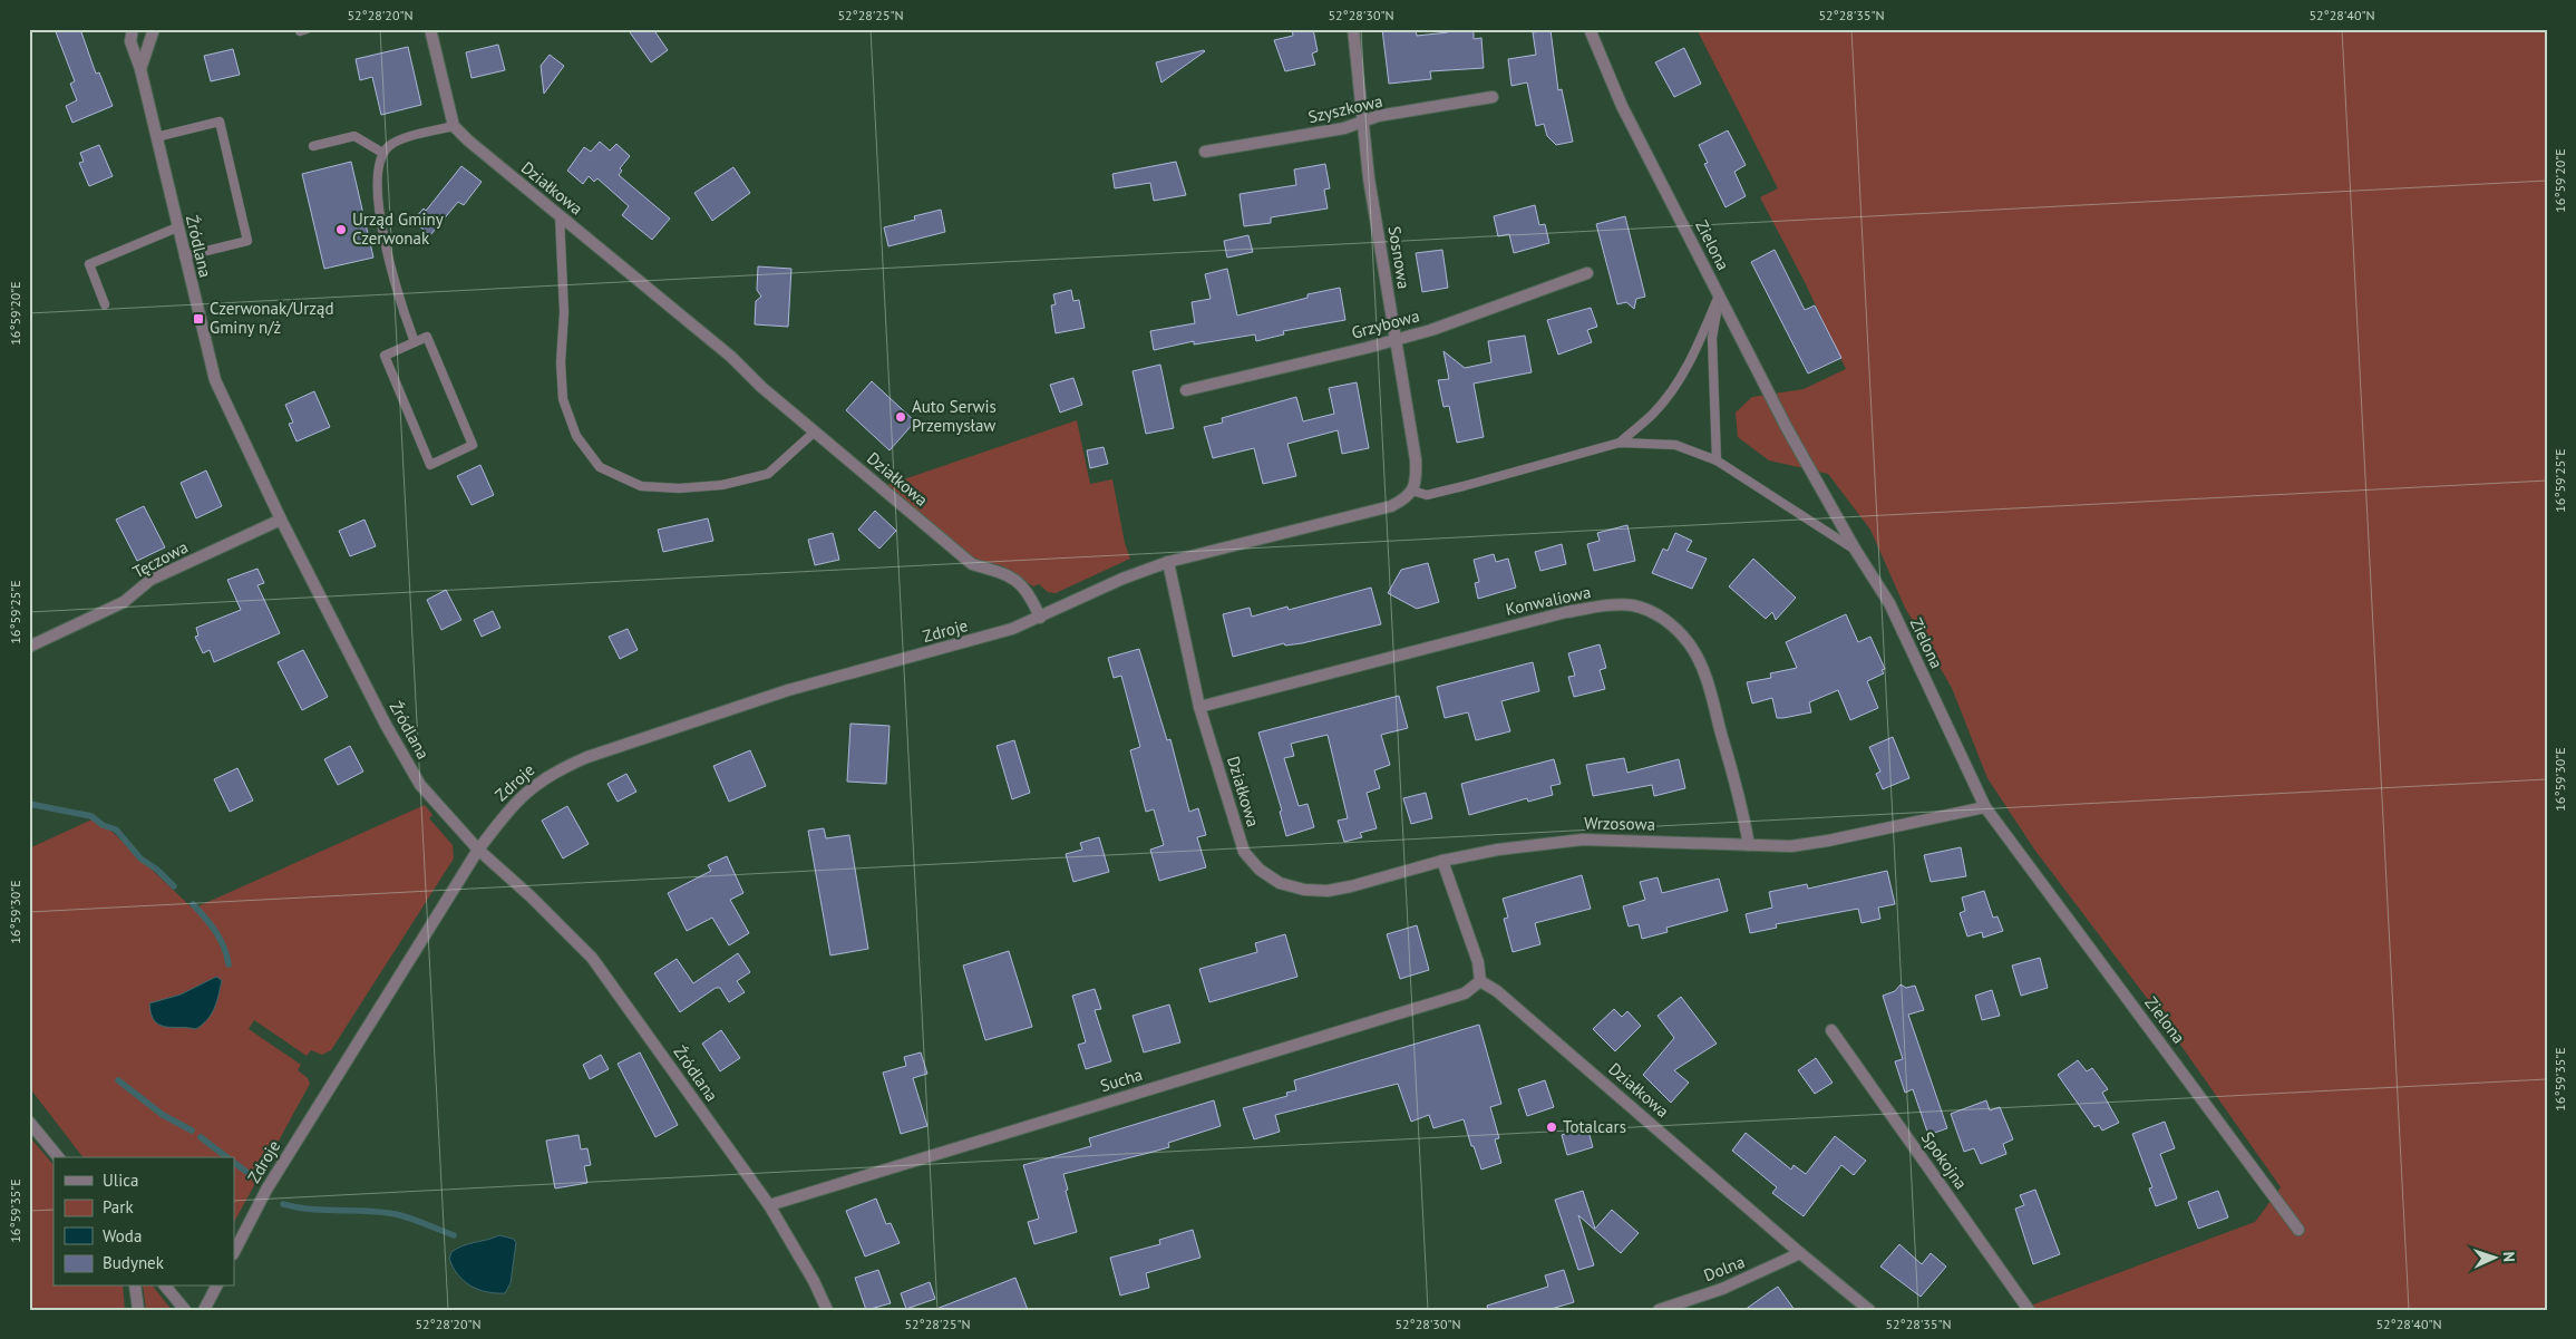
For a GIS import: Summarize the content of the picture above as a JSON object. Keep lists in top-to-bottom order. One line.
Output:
{"streets":{"street":["Szyszkowa","Działkowa","Zielona","Źródlana","Sosnowa","Grzybowa","Tęczowa","Konwaliowa","Zdroje","Wrzosowa","Sucha","Spokojna","Dolna"]},"crossings":[["Szyszkowa","Sosnowa"],["Działkowa","Konwaliowa"],["Działkowa","Zdroje"],["Działkowa","Wrzosowa"],["Działkowa","Sucha"],["Działkowa","Dolna"],["Zielona","Wrzosowa"],["Źródlana","Tęczowa"],["Źródlana","Zdroje"],["Źródlana","Sucha"],["Sosnowa","Grzybowa"],["Konwaliowa","Wrzosowa"]],"places":{"other":["Urząd Gminy Czerwonak","Auto Serwis Przemysław","Totalcars"],"transit":["Czerwonak/Urząd Gminy n/ż"]},"legend":["Ulica","Park","Woda","Budynek"],"north":"right","coordinates":["52°28'20\"N","52°28'25\"N","52°28'30\"N","52°28'35\"N","52°28'40\"N","16°59'20\"E","16°59'25\"E","16°59'30\"E","16°59'35\"E"]}
